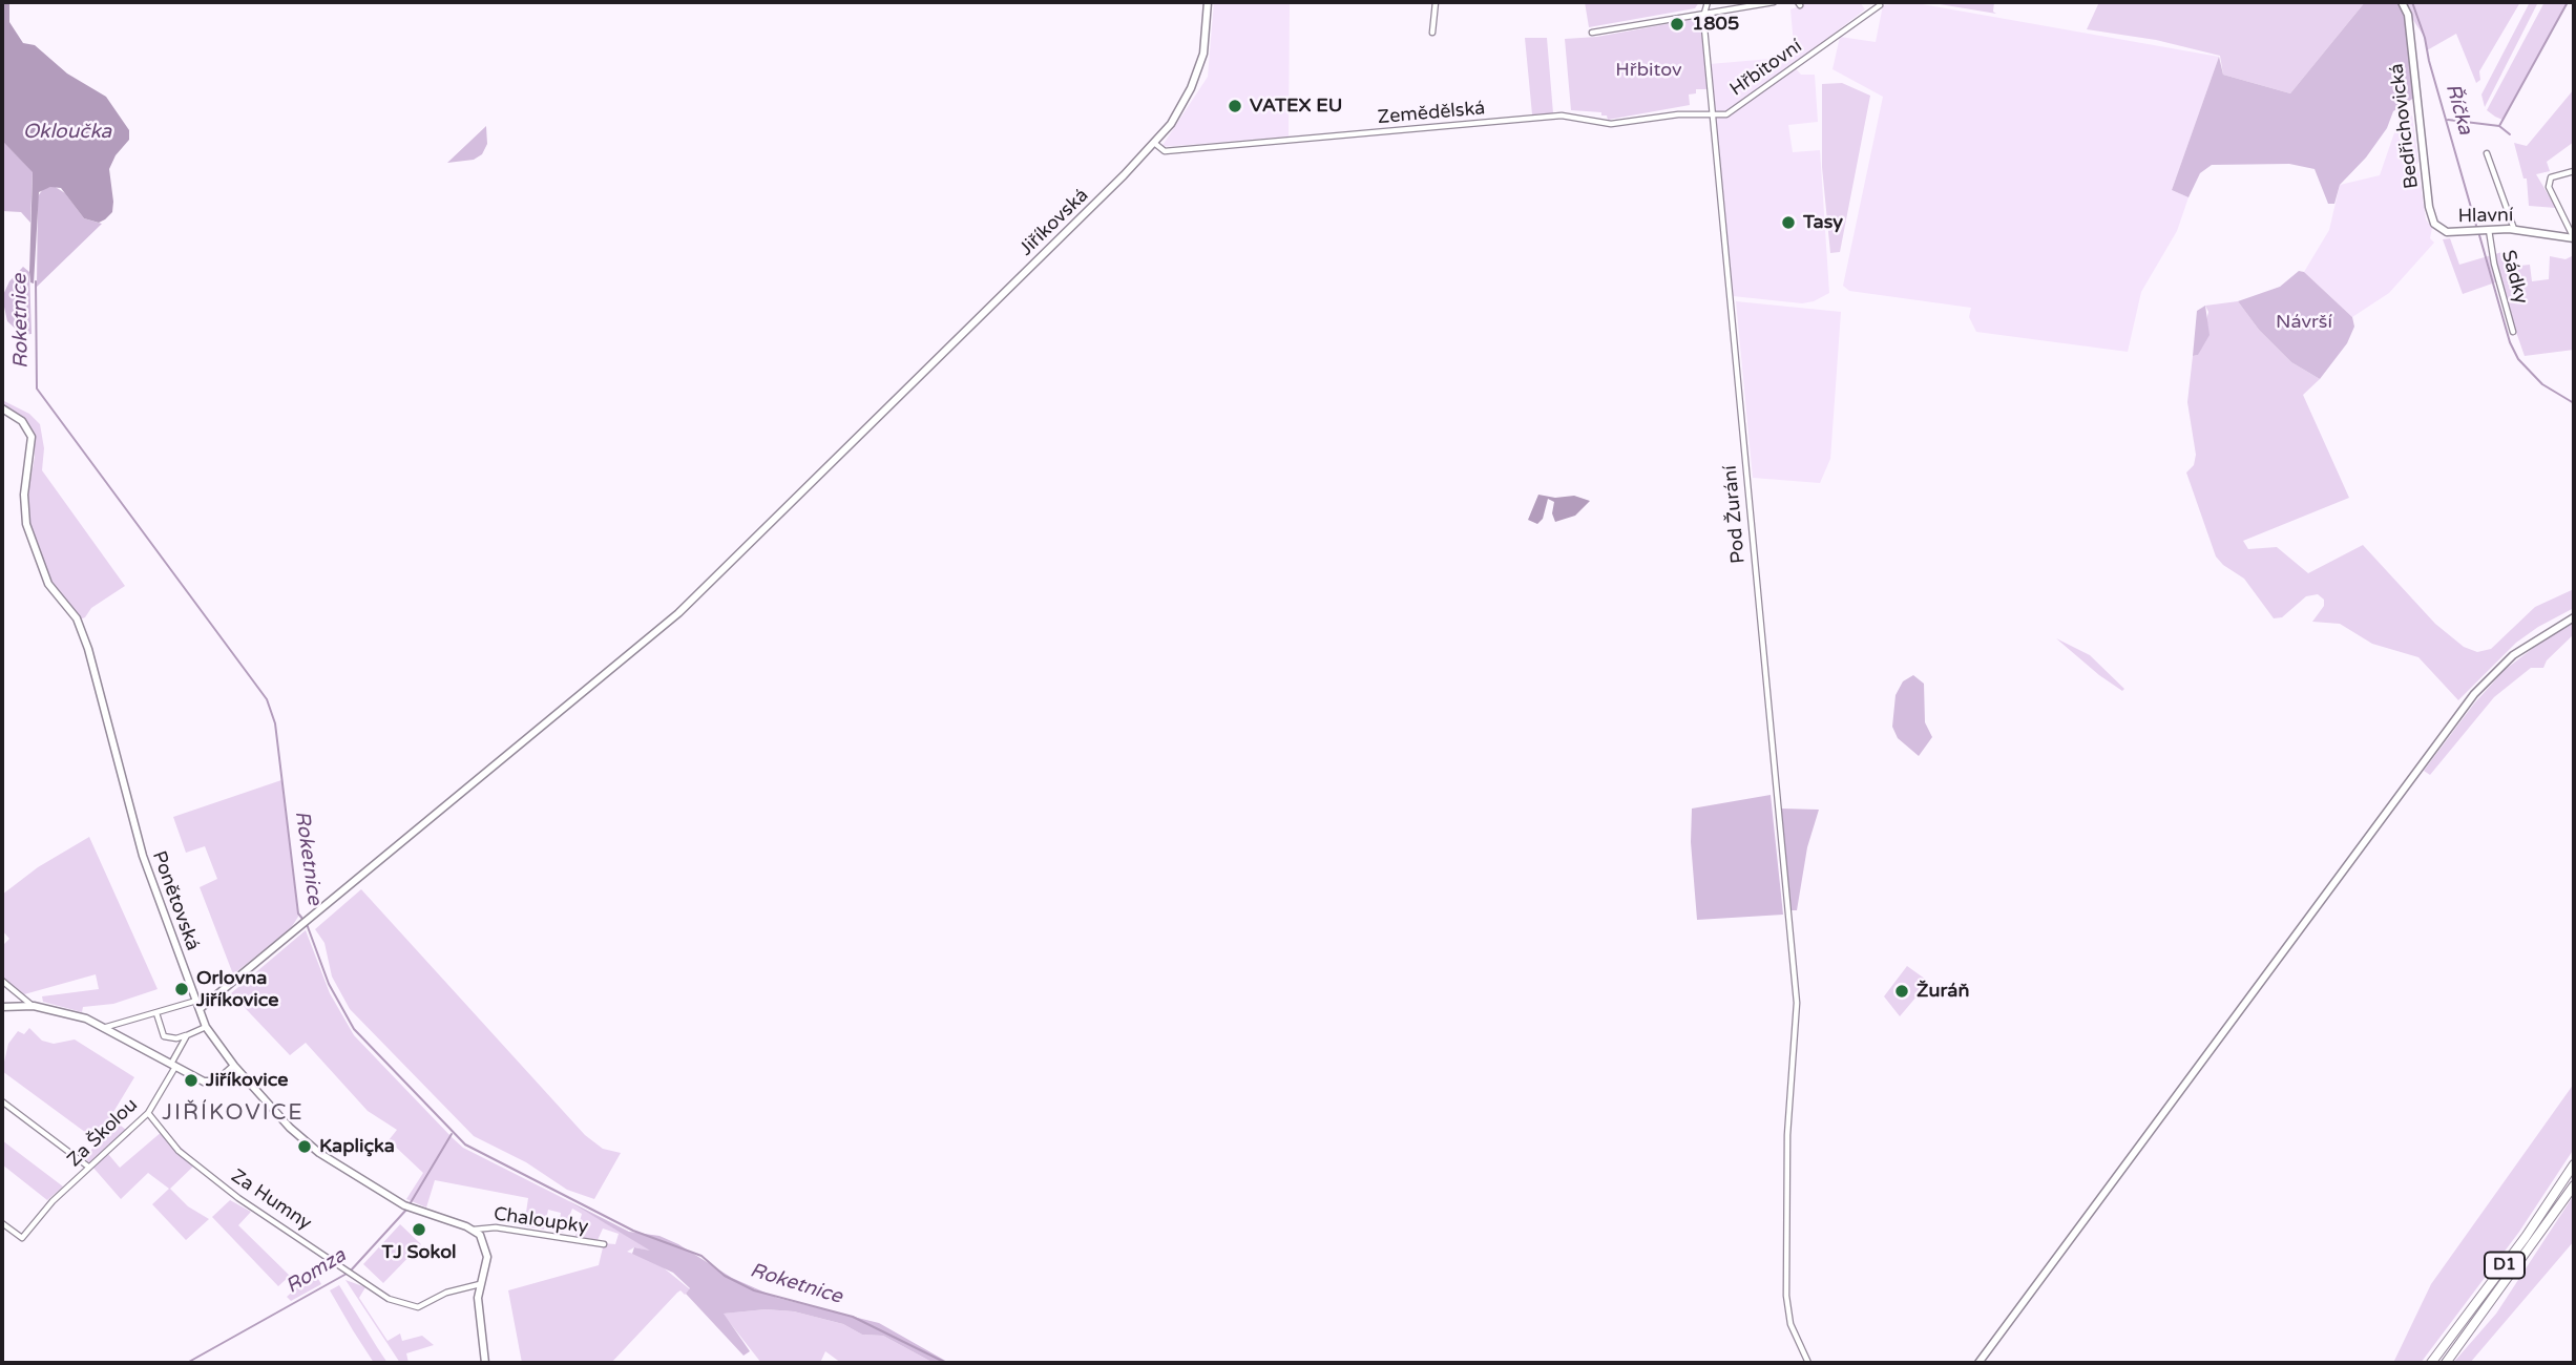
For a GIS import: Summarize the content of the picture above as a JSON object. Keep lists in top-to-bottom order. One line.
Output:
{"streets":{"highway":["D1"],"street":["Hřbitovní","Zemědělská","Bedřichovická","Hlavní","Jiříkovská","Sádky","Pod Žurání","Ponětovská","Za Školou","Za Humny","Chaloupky"]},"crossings":[["Hřbitovní","Zemědělská"],["Hřbitovní","Pod Žurání"],["Zemědělská","Jiříkovská"],["Zemědělská","Pod Žurání"],["Bedřichovická","Hlavní"],["Hlavní","Sádky"],["Jiříkovská","Ponětovská"],["Ponětovská","Chaloupky"],["Za Školou","Za Humny"]],"districts":["JIŘÍKOVICE"],"water":["Říčka","Okloučka","Roketnice","Romza"],"parks":["Hřbitov","Návrší"],"places":["1805","VATEX EU","Tasy","Orlovna Jiříkovice","Žuráň","Jiříkovice","Kapliçka","TJ Sokol"]}
